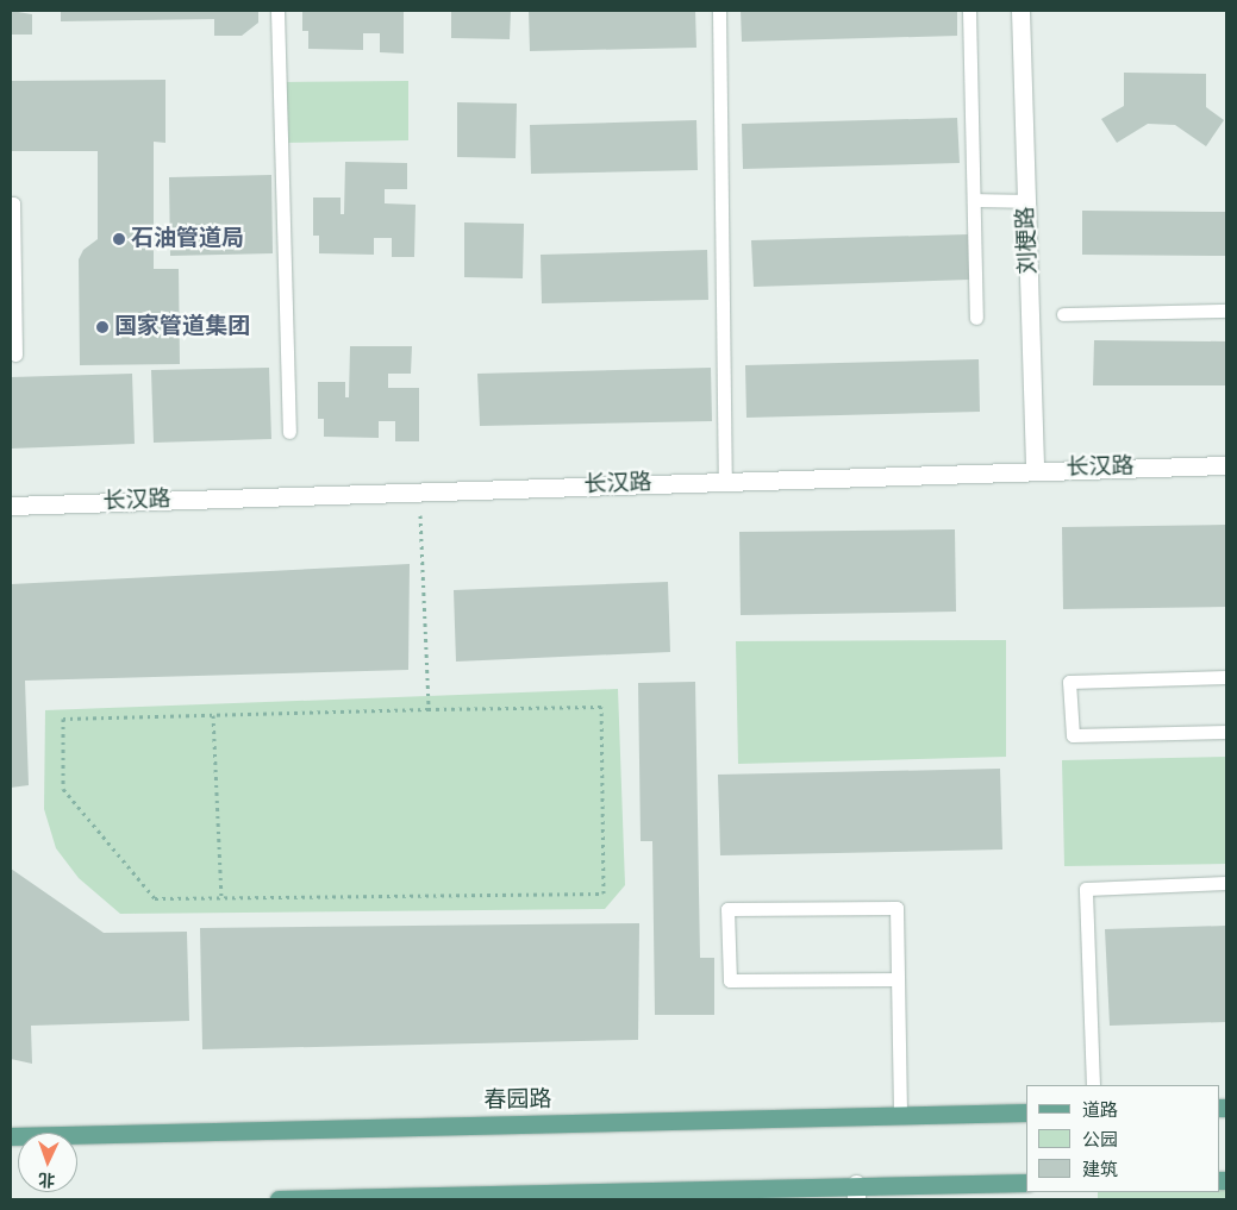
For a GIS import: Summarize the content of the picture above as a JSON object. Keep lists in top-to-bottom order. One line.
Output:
{"streets":{"main road":["春园路"],"street":["刘梗路","长汉路"]},"crossings":[["刘梗路","长汉路"]],"places":["石油管道局","国家管道集团"],"legend":["道路","公园","建筑"],"north":"bottom"}
